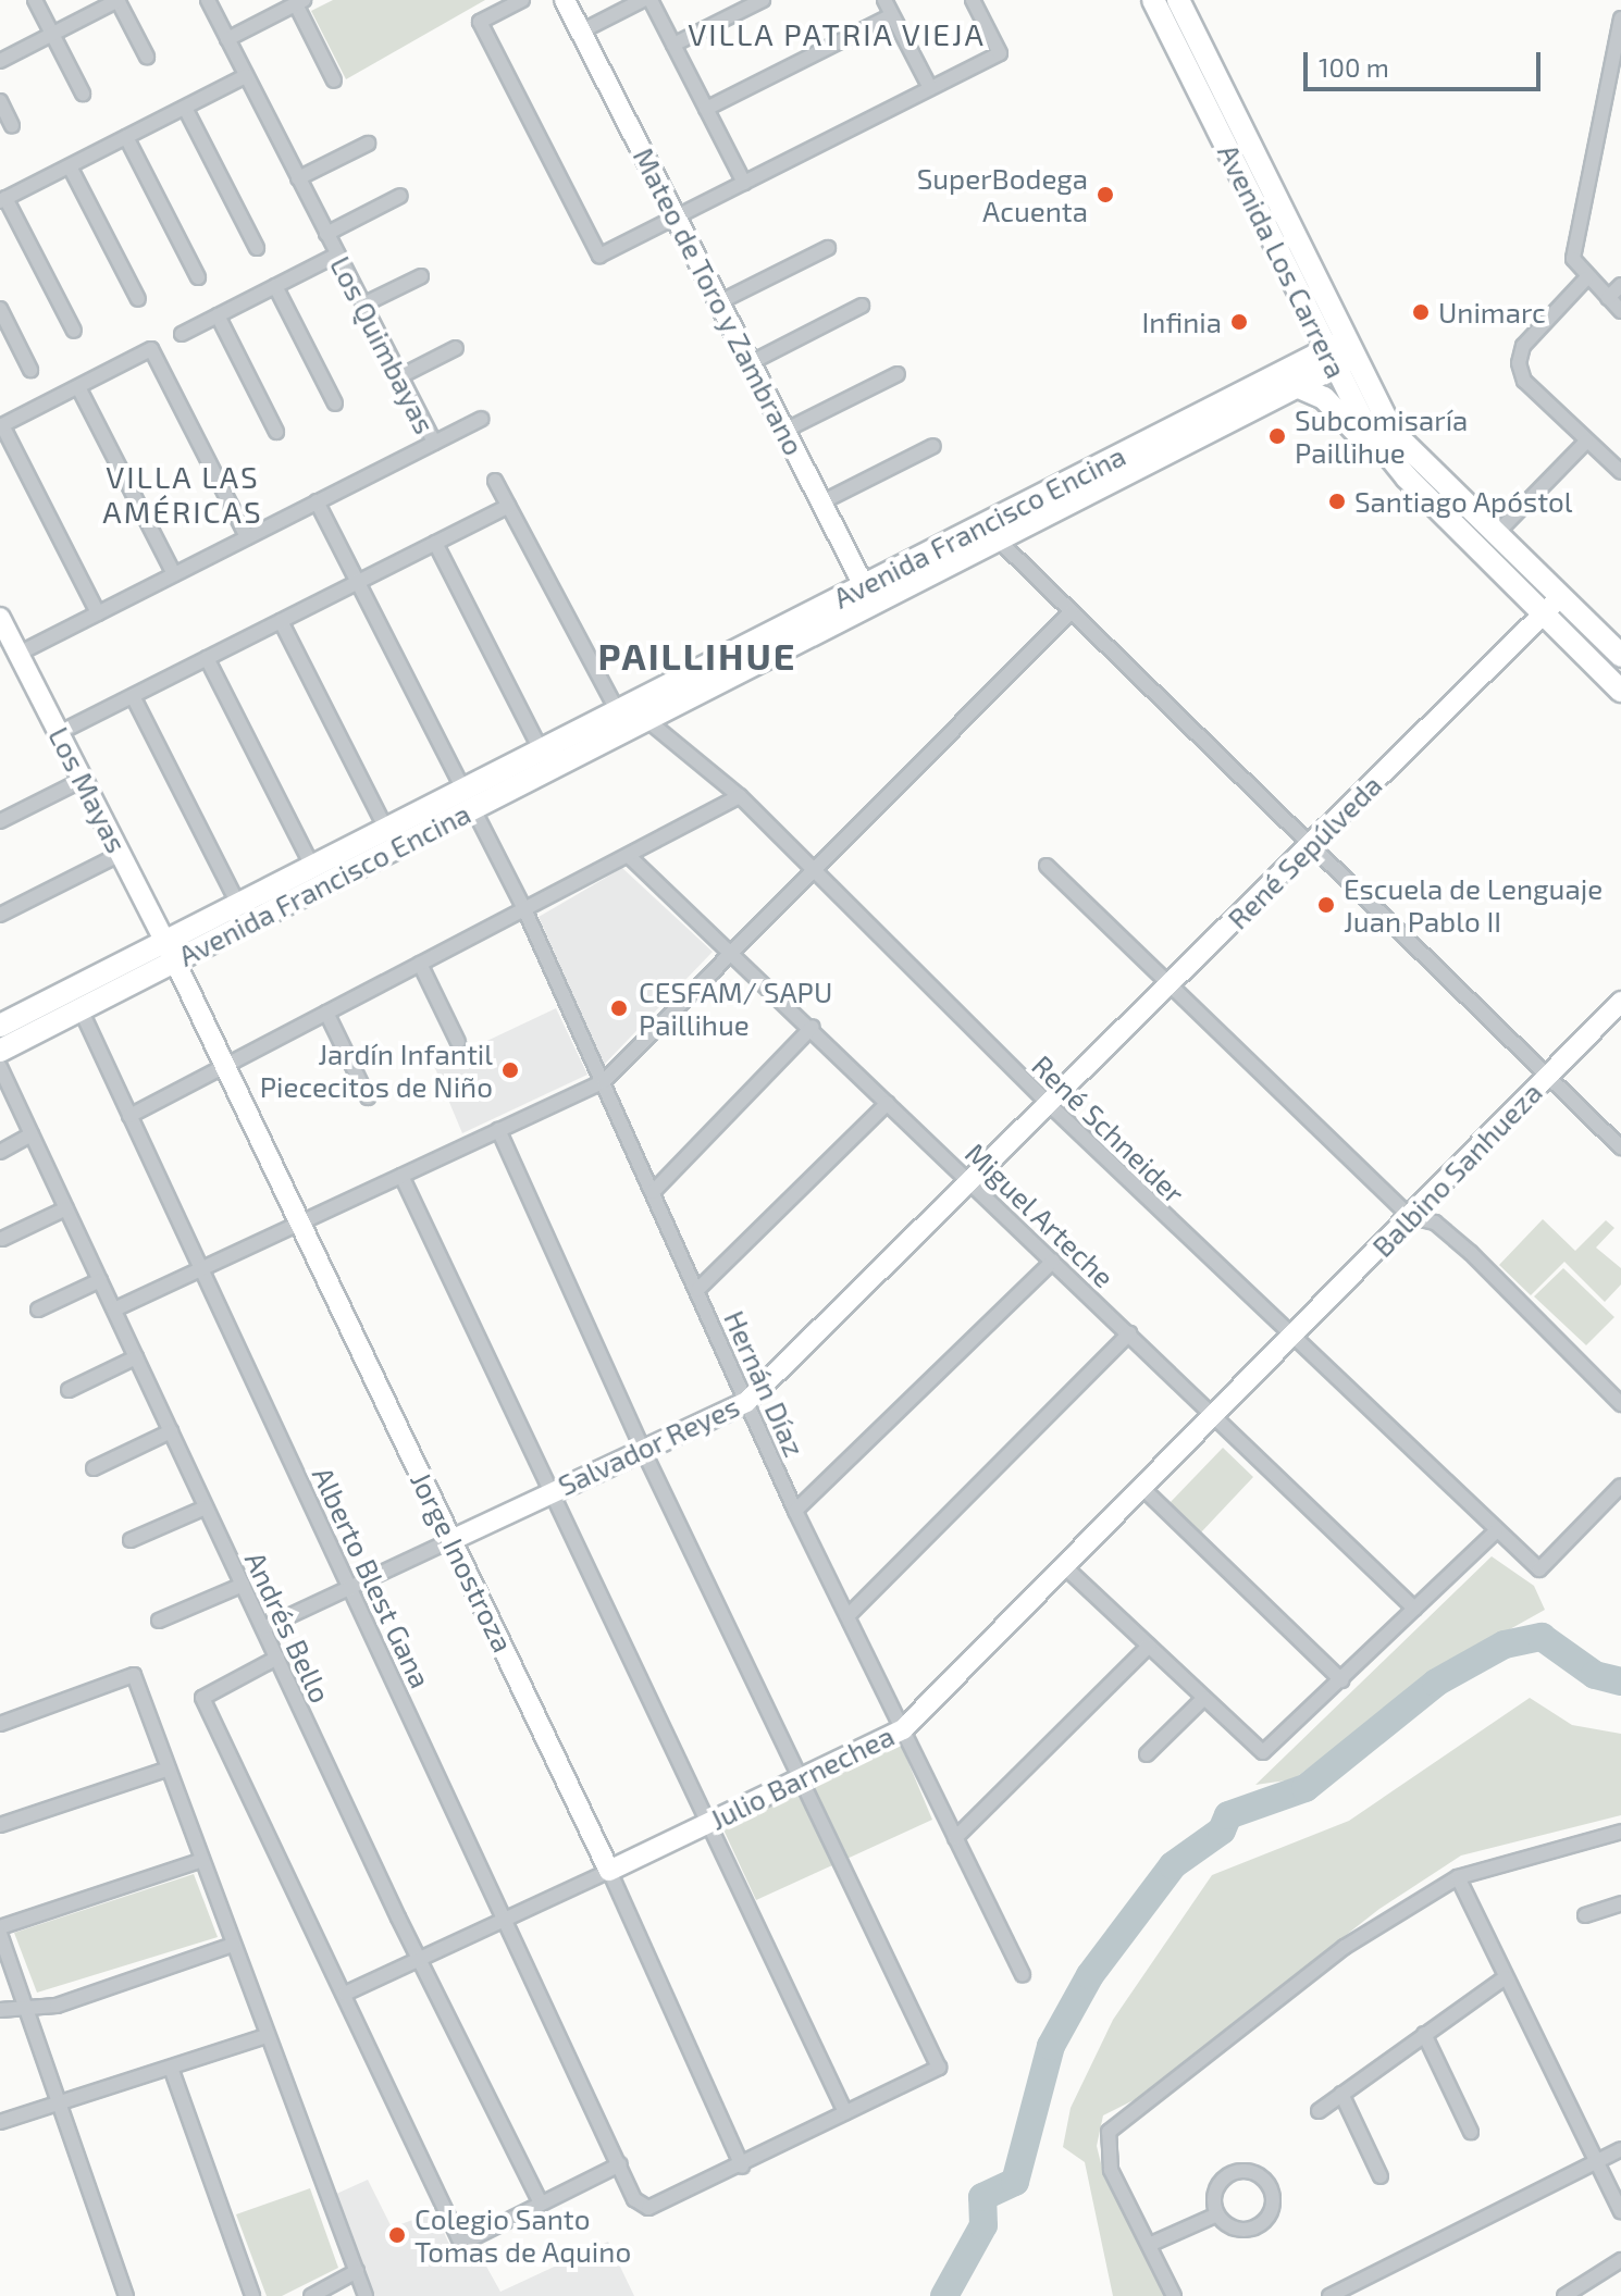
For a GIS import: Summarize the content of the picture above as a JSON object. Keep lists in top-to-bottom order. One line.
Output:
{"streets":{"main road":["Avenida Los Carrera","Avenida Francisco Encina"],"street":["Mateo de Toro y Zambrano","Los Quimbayas","Los Mayas","René Sepúlveda","René Schneider","Balbino Sanhueza","Miguel Arteche","Hernán Díaz","Salvador Reyes","Jorge Inostroza","Alberto Blest Gana","Andrés Bello","Julio Barnechea"]},"crossings":[["Avenida Los Carrera","Avenida Francisco Encina"],["Avenida Los Carrera","René Sepúlveda"],["Mateo de Toro y Zambrano","Avenida Francisco Encina"],["Los Quimbayas","Los Mayas"],["Los Quimbayas","Hernán Díaz"],["Avenida Francisco Encina","Los Mayas"],["Avenida Francisco Encina","René Schneider"],["Avenida Francisco Encina","Hernán Díaz"],["Avenida Francisco Encina","Jorge Inostroza"],["Avenida Francisco Encina","Alberto Blest Gana"],["Los Mayas","Jorge Inostroza"],["René Sepúlveda","René Schneider"],["René Sepúlveda","Salvador Reyes"],["René Schneider","Balbino Sanhueza"],["René Schneider","Salvador Reyes"],["René Schneider","Julio Barnechea"],["Balbino Sanhueza","Julio Barnechea"],["Miguel Arteche","Salvador Reyes"],["Miguel Arteche","Julio Barnechea"],["Hernán Díaz","Salvador Reyes"],["Hernán Díaz","Julio Barnechea"],["Salvador Reyes","Jorge Inostroza"],["Salvador Reyes","Alberto Blest Gana"],["Salvador Reyes","Andrés Bello"],["Jorge Inostroza","Alberto Blest Gana"],["Jorge Inostroza","Julio Barnechea"],["Alberto Blest Gana","Julio Barnechea"],["Andrés Bello","Julio Barnechea"]],"districts":["VILLA PATRIA VIEJA","VILLA LAS AMÉRICAS","PAILLIHUE"],"places":["SuperBodega Acuenta","Unimarc","Infinia","Subcomisaría Paillihue","Santiago Apóstol","Escuela de Lenguaje Juan Pablo II","CESFAM/ SAPU Paillihue","Jardín Infantil Piececitos de Niño","Colegio Santo Tomas de Aquino"],"scale_bar":"100 m"}
